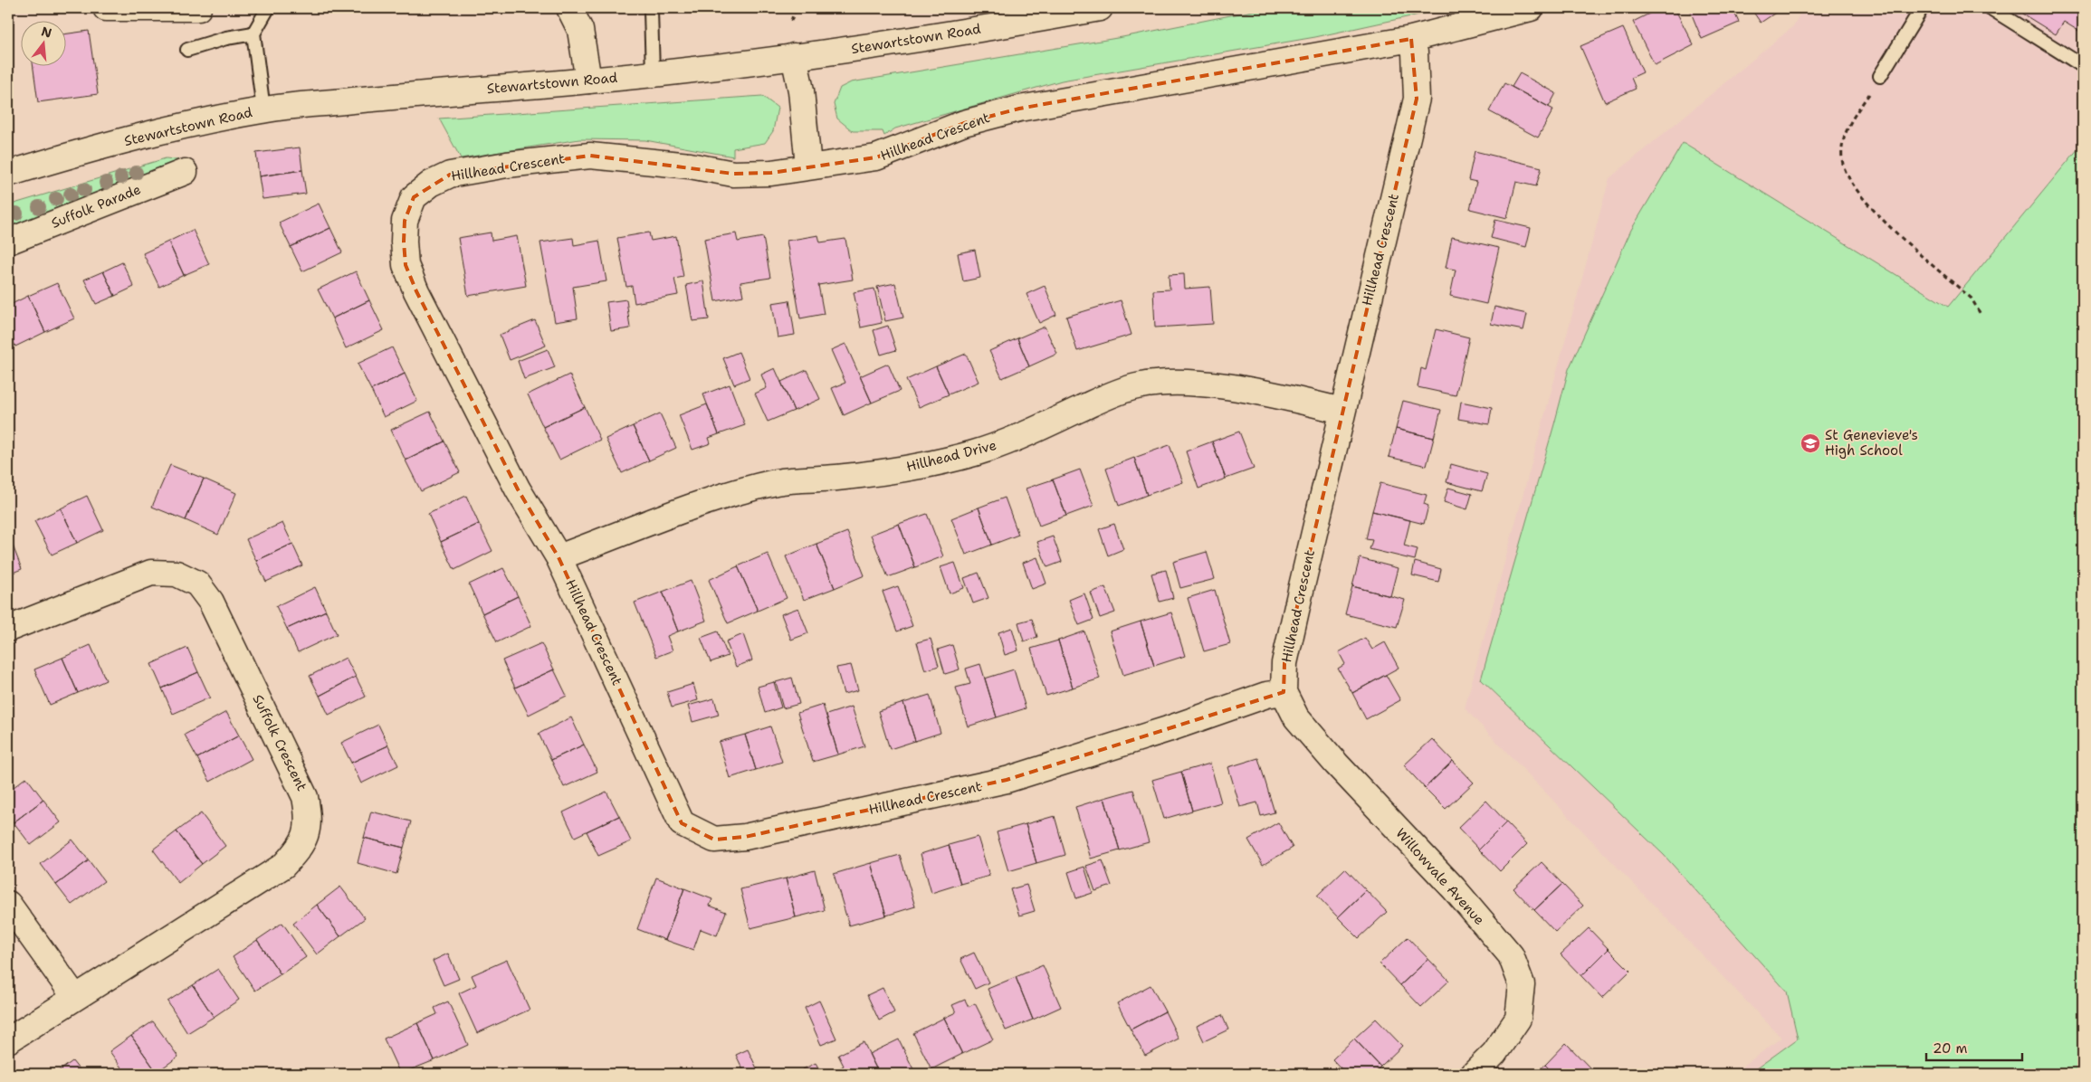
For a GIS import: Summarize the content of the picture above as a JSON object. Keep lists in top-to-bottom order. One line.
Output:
{"streets":{"street":["Stewartstown Road","Hillhead Crescent","Suffolk Parade","Hillhead Drive","Suffolk Crescent","Willowvale Avenue"]},"crossings":[["Hillhead Crescent","Hillhead Drive"],["Hillhead Crescent","Willowvale Avenue"]],"places":{"school or university":["St Genevieve's High School"]},"scale_bar":"20 m","north":"top"}
